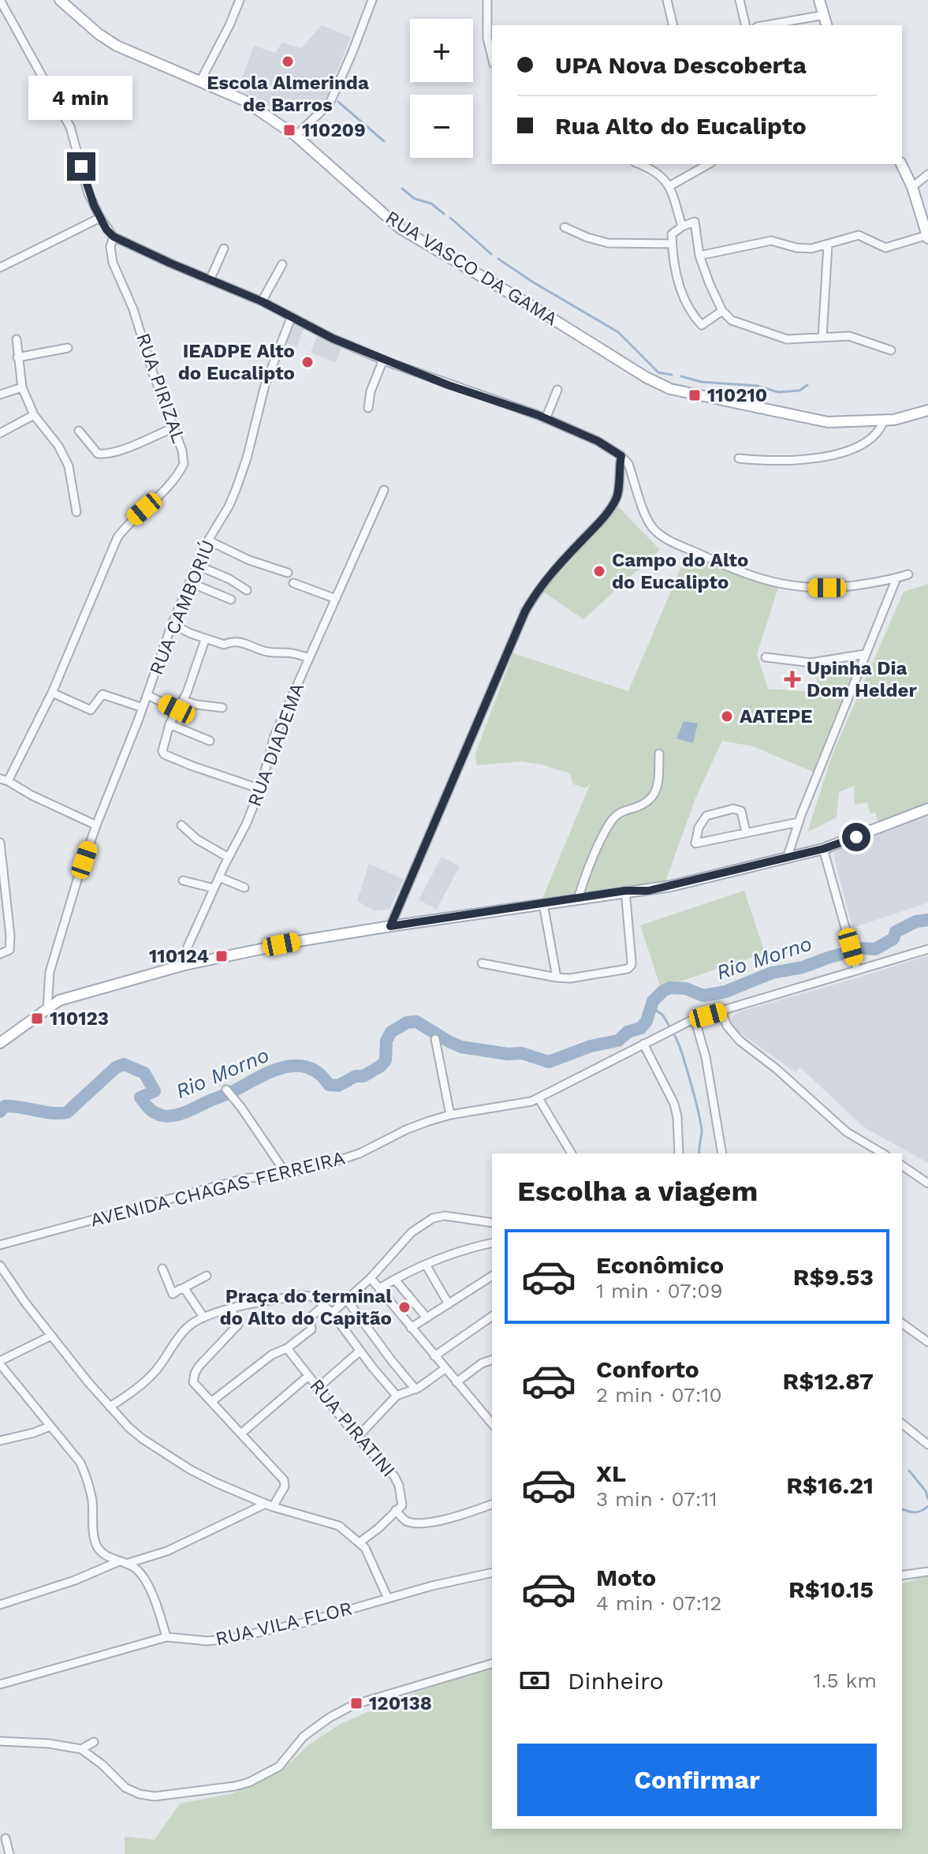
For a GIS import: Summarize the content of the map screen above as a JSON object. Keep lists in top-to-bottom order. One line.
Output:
{"streets":{"main road":["RUA VASCO DA GAMA"],"street":["RUA PIRIZAL","RUA CAMBORIÚ","RUA DIADEMA","AVENIDA CHAGAS FERREIRA","RUA PIRATINI","RUA VILA FLOR"]},"water":["Rio Morno"],"places":{"other":["Escola Almerinda de Barros","IEADPE Alto do Eucalipto","Campo do Alto do Eucalipto","AATEPE","Praça do terminal do Alto do Capitão"],"transit":["110209","110210","110124","110123","120138"],"health":["Upinha Dia Dom Helder"]},"page":{"map_buttons":["+","−"],"banner":["UPA Nova Descoberta","Rua Alto do Eucalipto"],"bubble":"4 min","heading":"Escolha a viagem","list":[{"name":"Econômico","note":"1 min · 07:09","value":"R$9.53"},{"name":"Conforto","note":"2 min · 07:10","value":"R$12.87"},{"name":"XL","note":"3 min · 07:11","value":"R$16.21"},{"name":"Moto","note":"4 min · 07:12","value":"R$10.15"}],"pay":["Dinheiro","1.5 km"],"buttons":"Confirmar"}}
